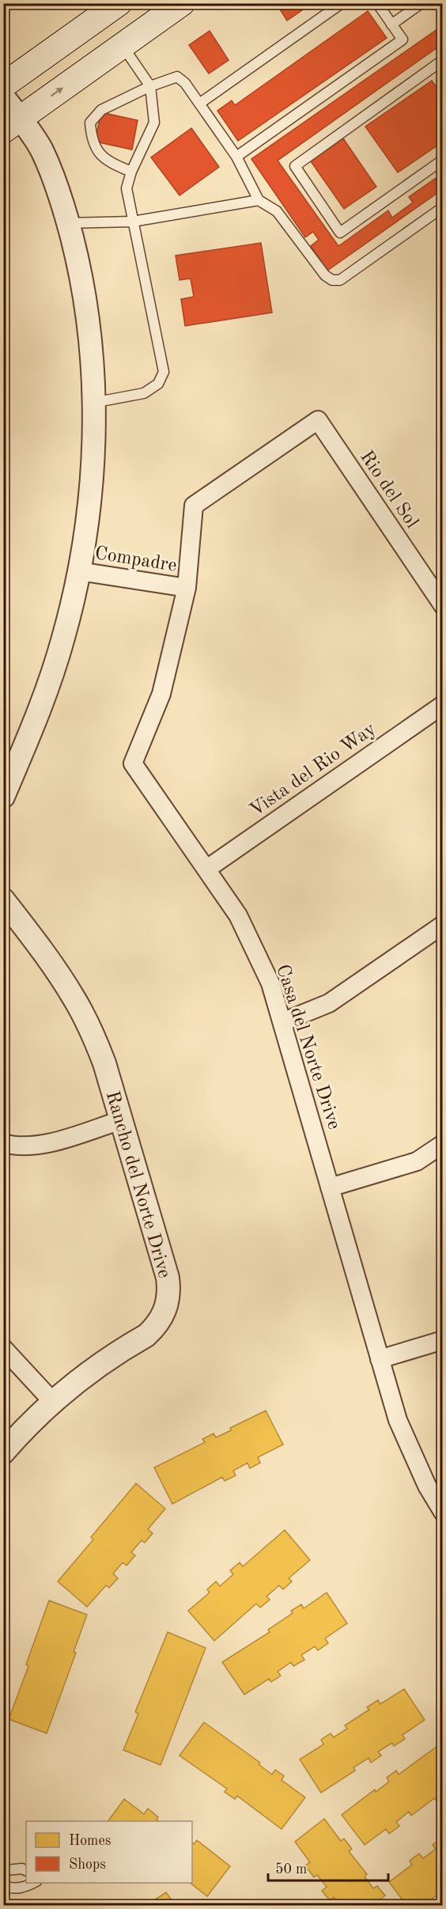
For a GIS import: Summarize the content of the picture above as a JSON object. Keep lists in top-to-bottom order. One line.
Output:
{"streets":{"street":["Rio del Sol","Compadre","Vista del Rio Way","Casa del Norte Drive","Rancho del Norte Drive"]},"crossings":[["Rio del Sol","Casa del Norte Drive"],["Compadre","Casa del Norte Drive"],["Vista del Rio Way","Casa del Norte Drive"]],"legend":["Homes","Shops"],"scale_bar":"50 m"}
